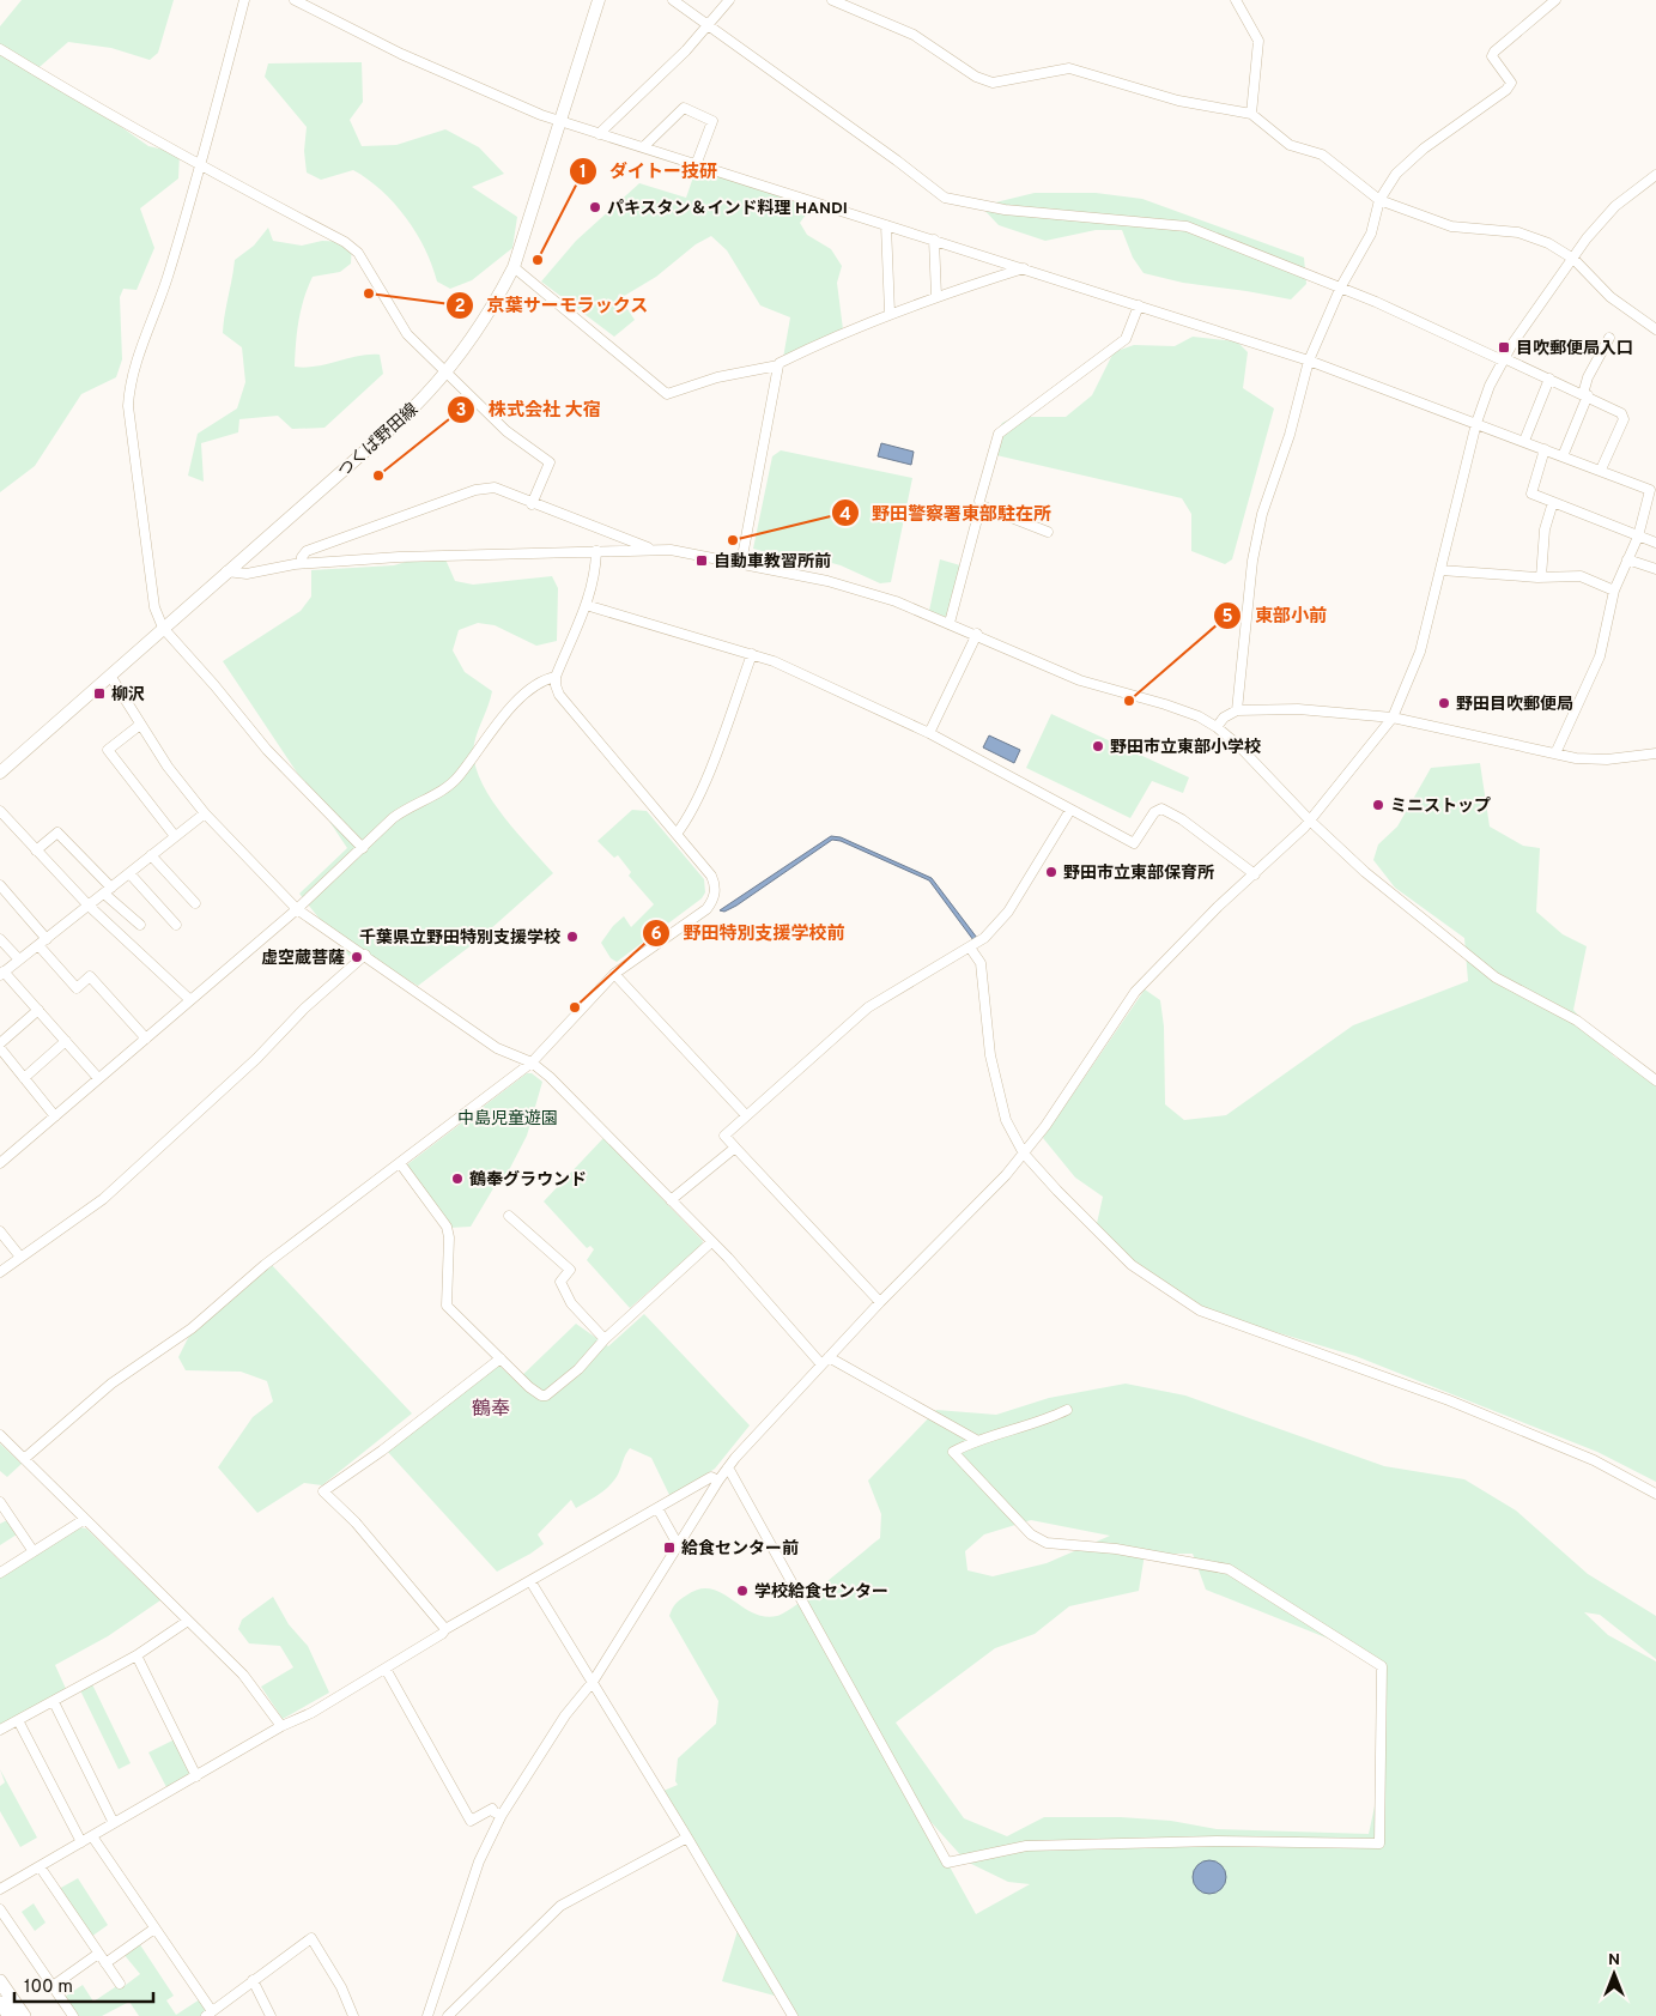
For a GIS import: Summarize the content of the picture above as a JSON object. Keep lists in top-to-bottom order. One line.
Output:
{"streets":{"main road":["つくば野田線"]},"districts":["鶴奉"],"parks":["中島児童遊園"],"places":{"other":["パキスタン＆インド料理 HANDI","ダイトー技研","京葉サーモラックス","株式会社 大宿","野田警察署東部駐在所","東部小前","野田目吹郵便局","野田市立東部小学校","ミニストップ","野田市立東部保育所","千葉県立野田特別支援学校","虚空蔵菩薩","野田特別支援学校前","鶴奉グラウンド","学校給食センター"],"transit":["目吹郵便局入口","自動車教習所前","柳沢","給食センター前"]},"scale_bar":"100 m","north":"top"}
